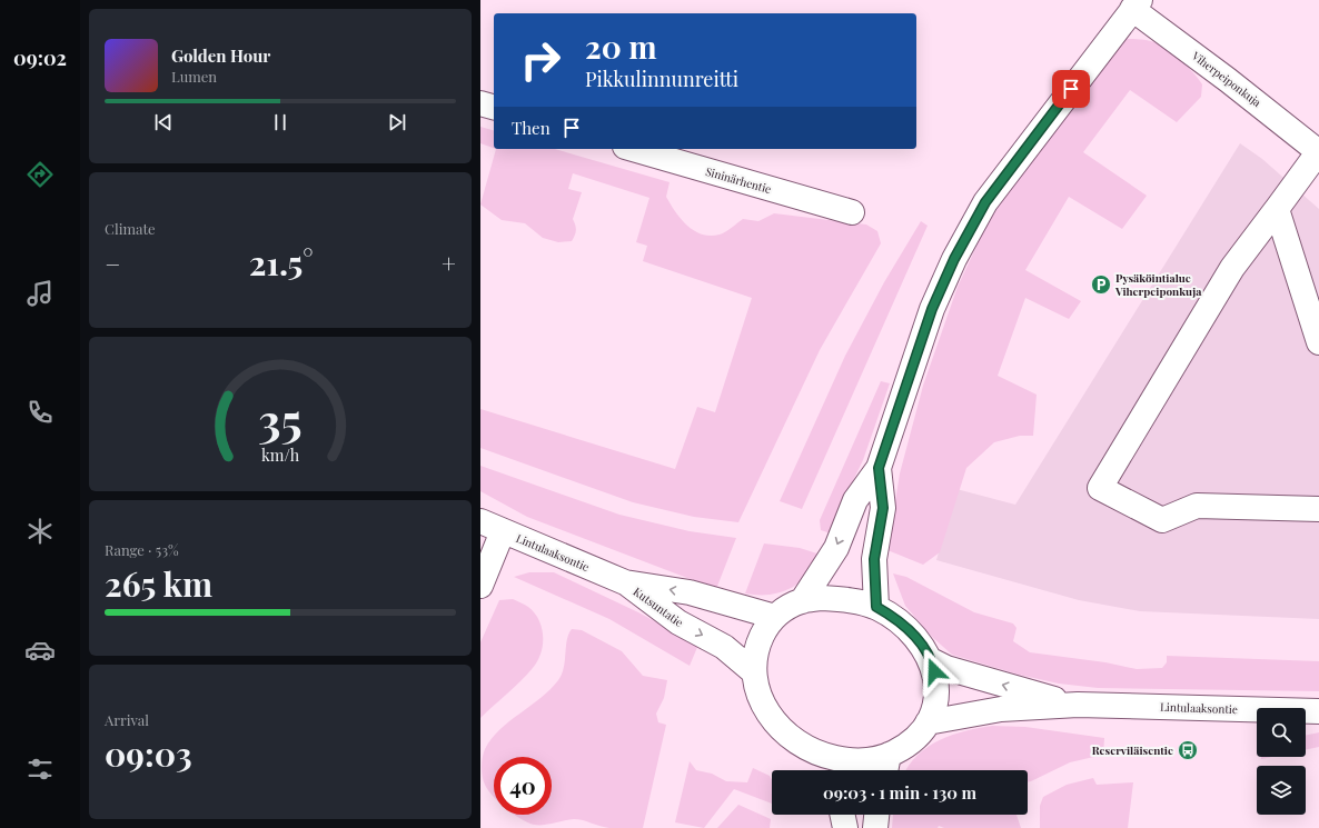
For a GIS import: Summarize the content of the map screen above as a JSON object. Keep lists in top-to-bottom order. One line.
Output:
{"streets":{"street":["Viherpeiponkuja","Sininärhentie","Lintulaaksontie","Kutsuntatie"]},"crossings":[["Lintulaaksontie","Kutsuntatie"]],"places":{"parking":["Pysäköintialue Viherpeiponkuja"],"bus stop":["Reserviläisentie"]},"page":{"tabs":"09:02","turn":["20 m","Pikkulinnunreitti"],"song":["Golden Hour","Lumen"],"then":"Then","tile":["Climate",["Range · 53%","265 km"],["Arrival","09:03"]],"heat":["−","21.5°","+"],"limit":"40","trip":"09:03 · 1 min · 130 m","gauge":["35","km/h"]}}
